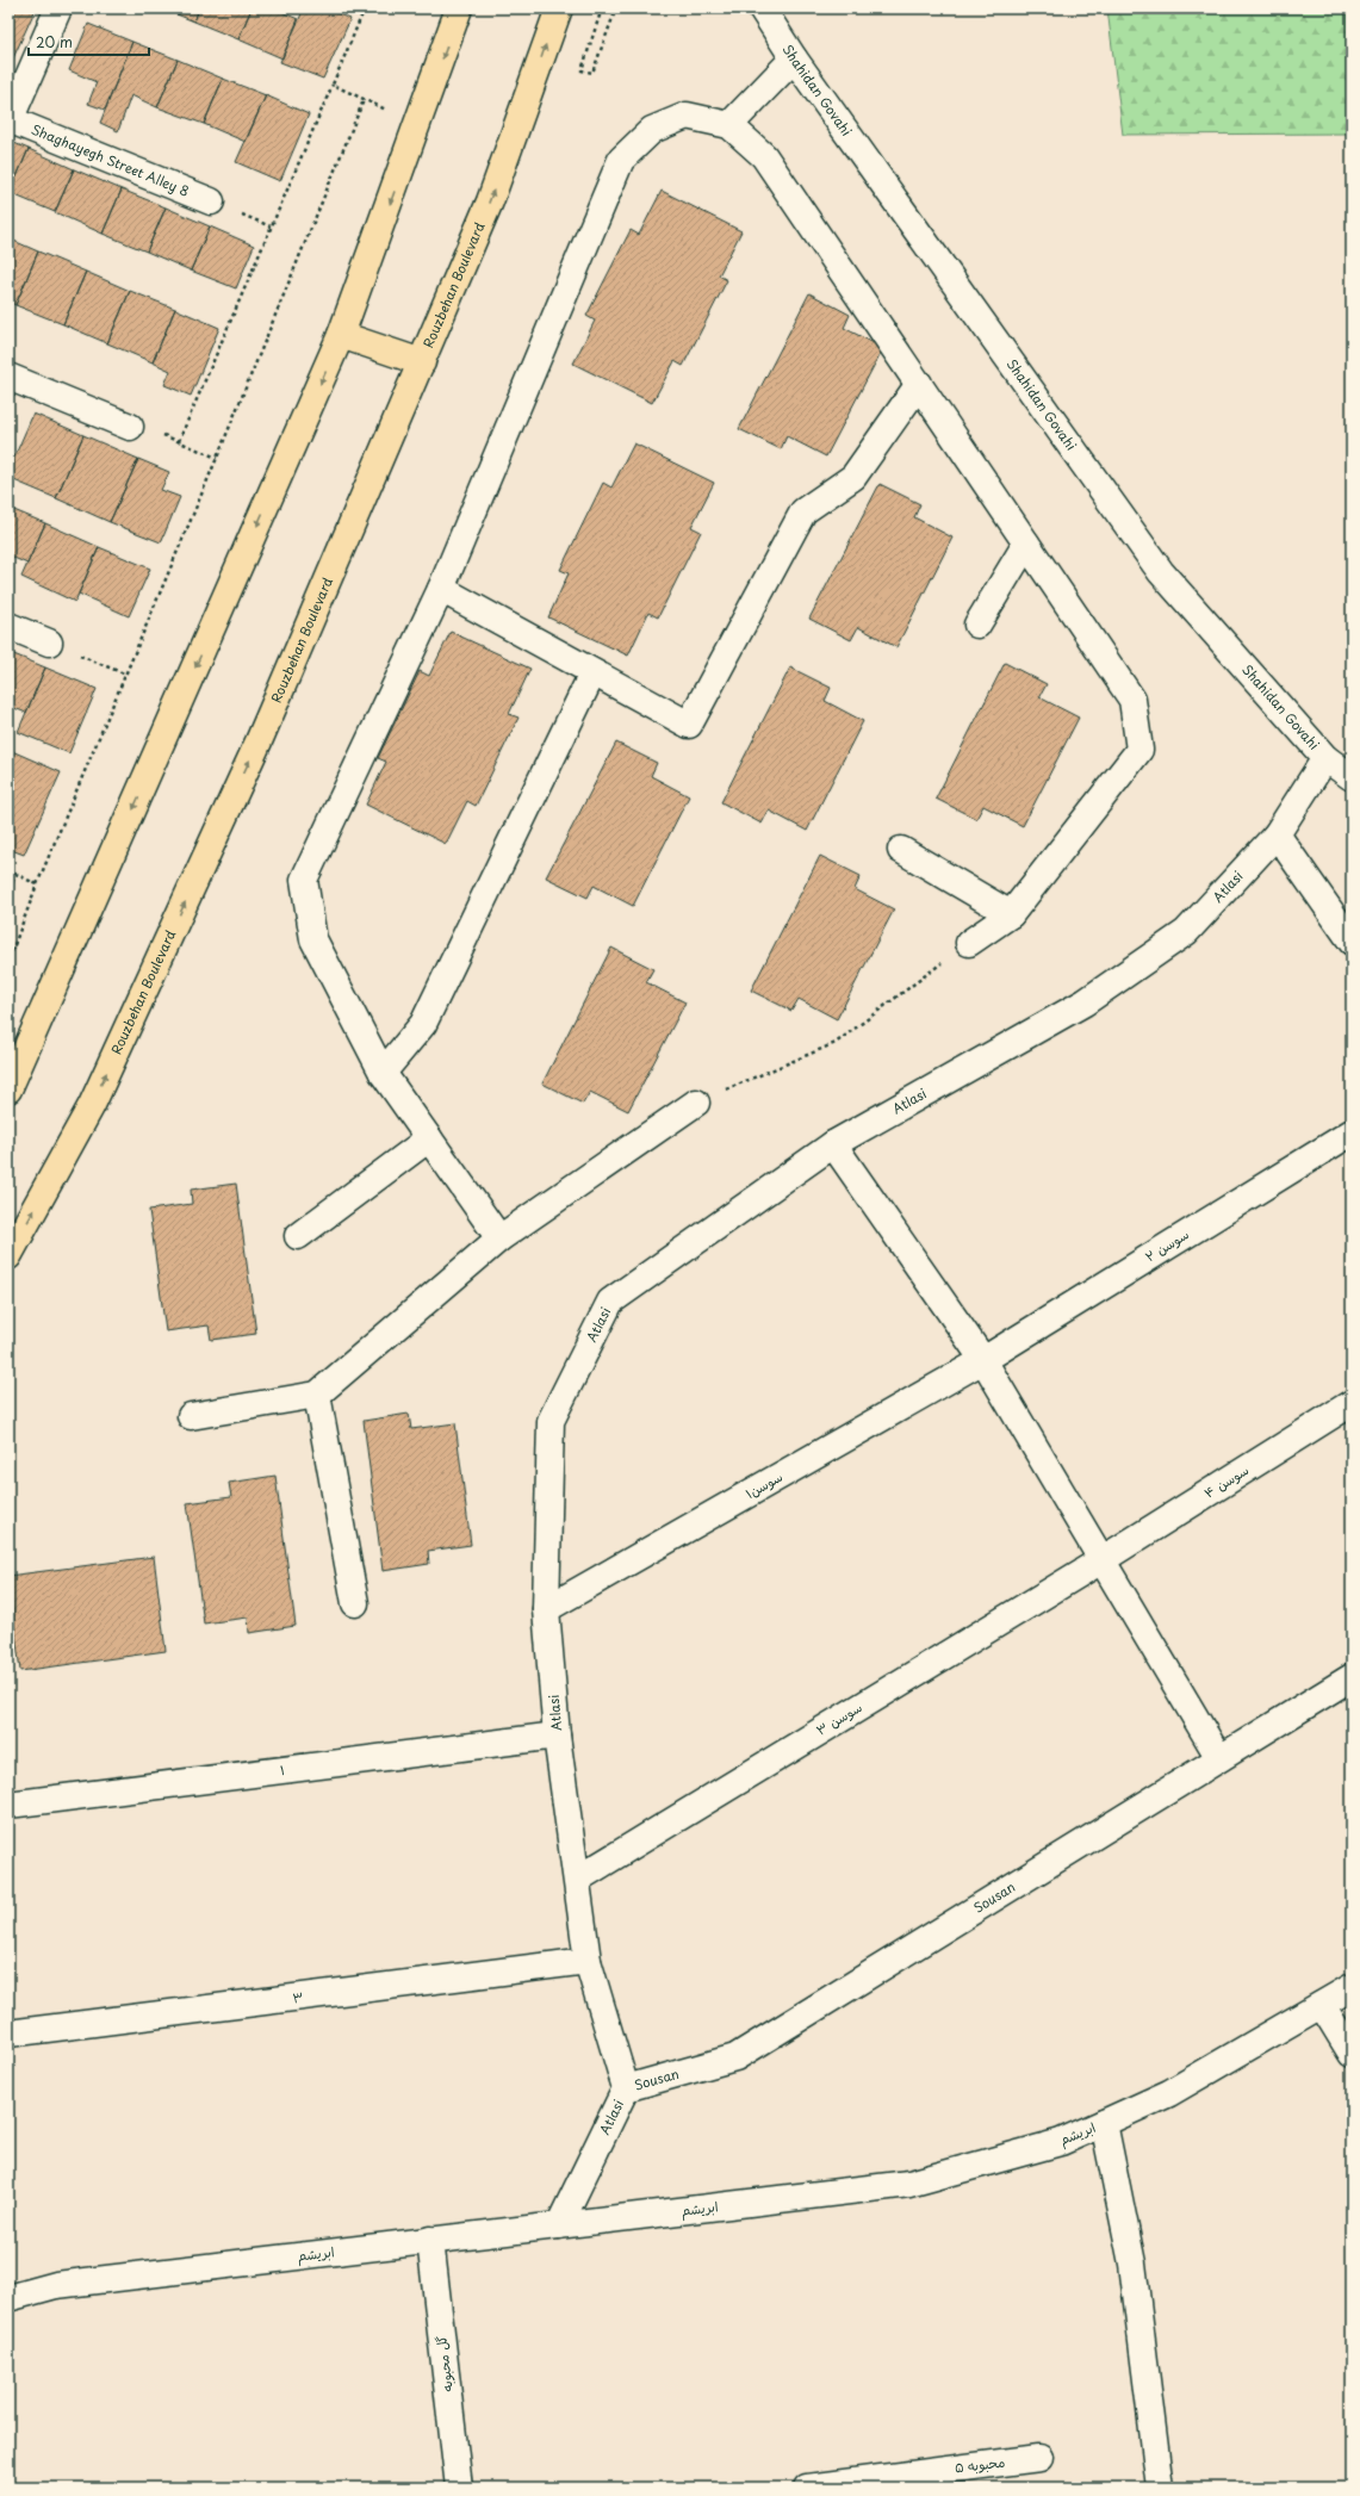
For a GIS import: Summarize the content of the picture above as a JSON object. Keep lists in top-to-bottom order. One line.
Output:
{"streets":{"main road":["Rouzbehan Boulevard"],"street":["Shahidan Govahi","Shaghayegh Street Alley 8","Atlasi","سوسن ۲","سوسن ۴","سوسن۱","سوسن ۳","۱","Sousan","۳","ابریشم","گل محبوبه","محبوبه ۵"]},"crossings":[["Shahidan Govahi","Atlasi"],["Atlasi","سوسن۱"],["Atlasi","سوسن ۳"],["Atlasi","۱"],["Atlasi","Sousan"],["Atlasi","۳"],["Atlasi","ابریشم"],["سوسن ۲","سوسن۱"],["سوسن ۴","سوسن ۳"],["ابریشم","گل محبوبه"]],"scale_bar":"20 m"}
